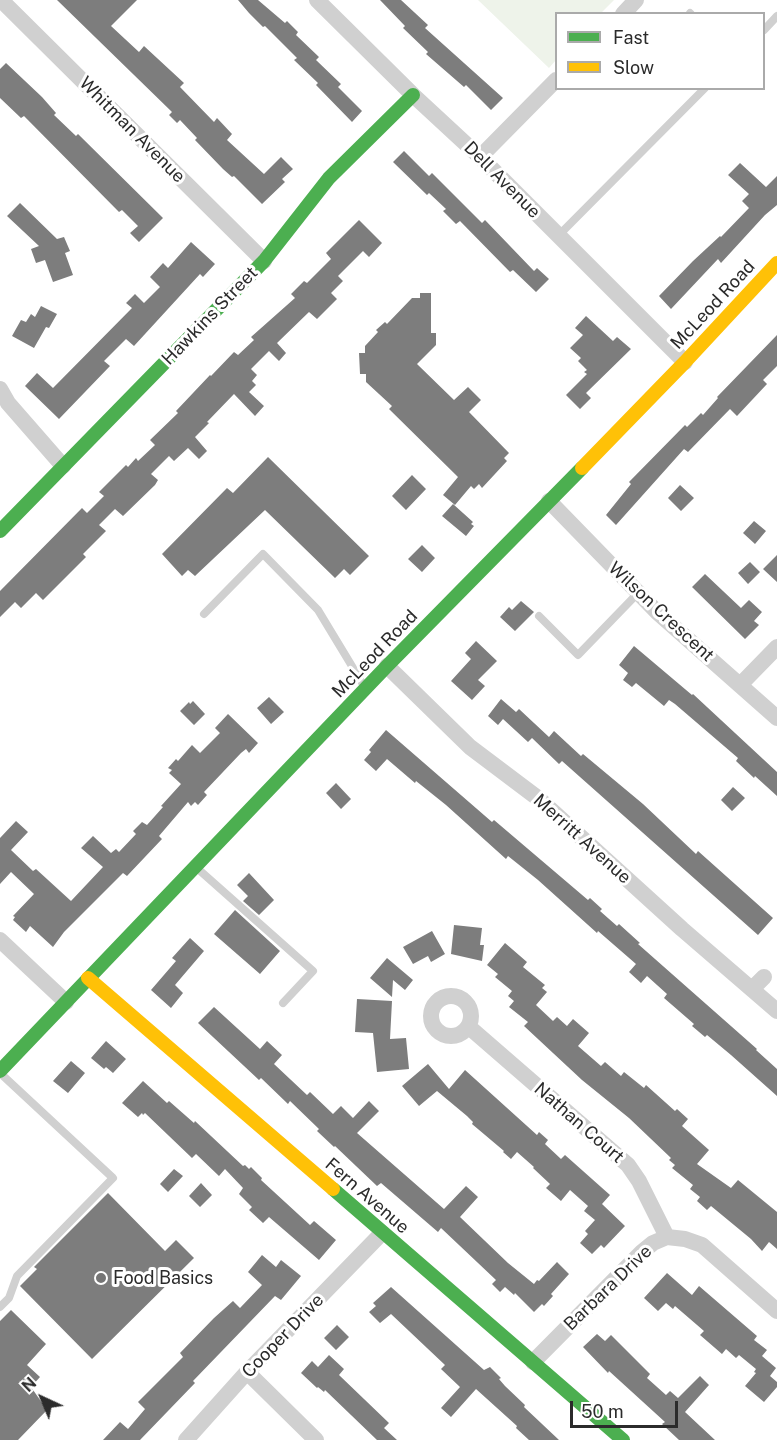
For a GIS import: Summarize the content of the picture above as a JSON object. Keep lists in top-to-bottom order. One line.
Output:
{"streets":{"street":["Whitman Avenue","Dell Avenue","McLeod Road","Hawkins Street","Wilson Crescent","Merritt Avenue","Nathan Court","Fern Avenue","Barbara Drive","Cooper Drive"]},"crossings":[["Whitman Avenue","Hawkins Street"],["Dell Avenue","McLeod Road"],["Dell Avenue","Hawkins Street"],["McLeod Road","Wilson Crescent"],["McLeod Road","Merritt Avenue"],["McLeod Road","Fern Avenue"],["Nathan Court","Barbara Drive"],["Fern Avenue","Barbara Drive"],["Fern Avenue","Cooper Drive"]],"places":["Food Basics"],"legend":["Fast","Slow"],"scale_bar":"50 m","north":"top left"}
